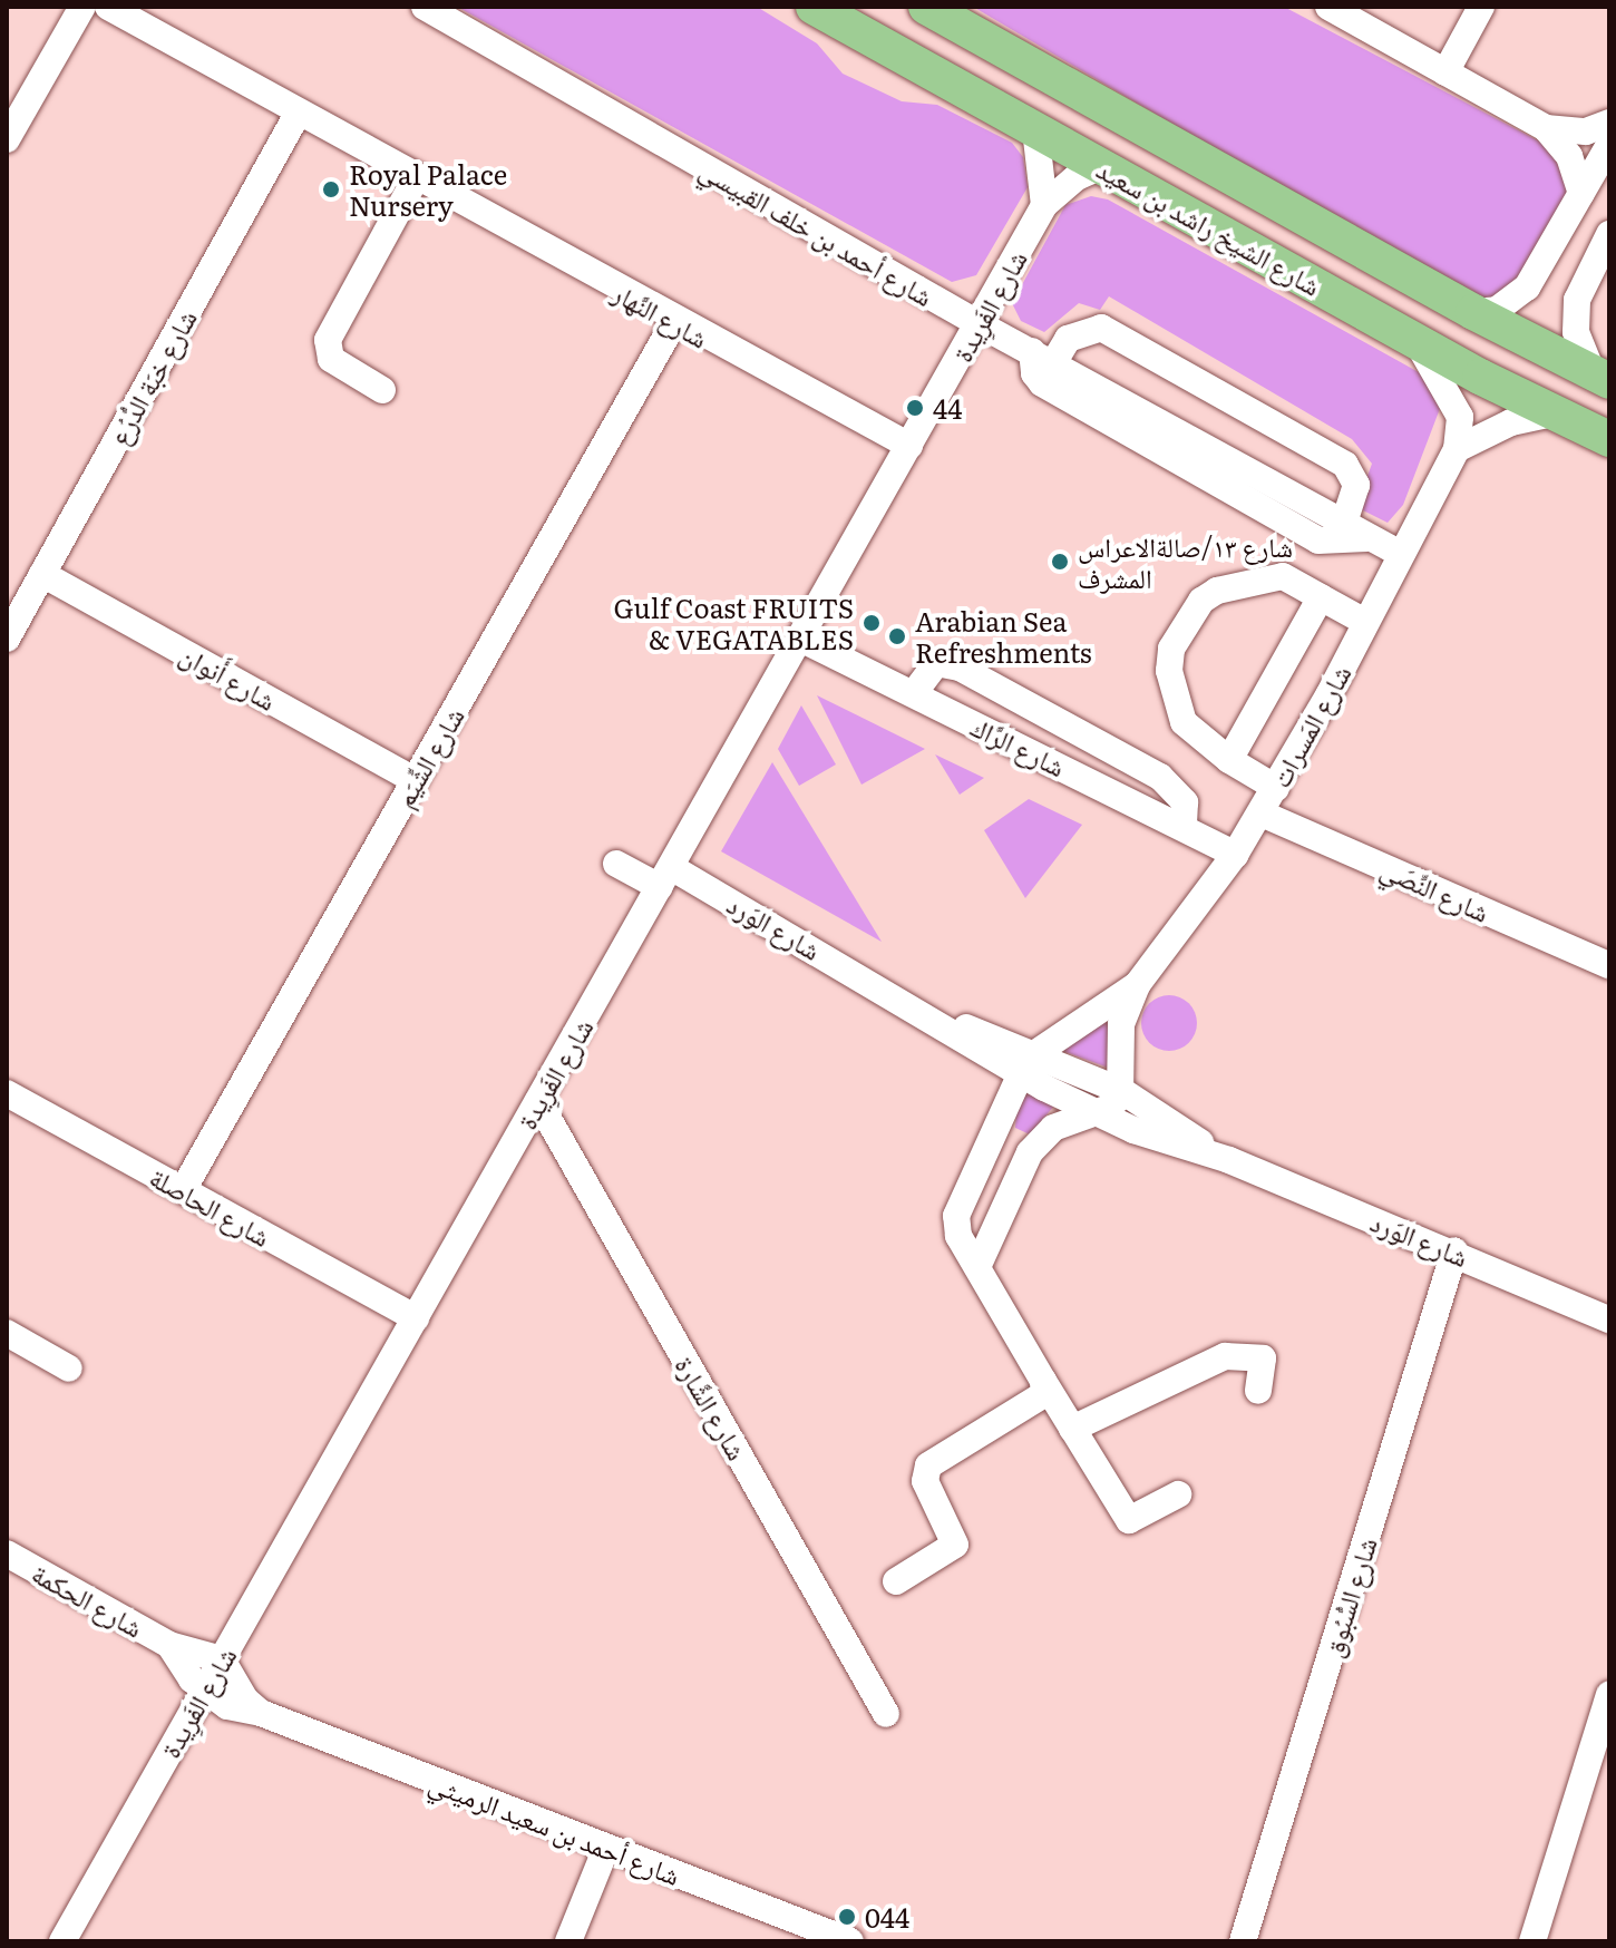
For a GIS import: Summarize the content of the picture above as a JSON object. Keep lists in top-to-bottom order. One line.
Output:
{"streets":{"main road":["شارع الشيخ راشد بن سعيد"],"street":["شارع أحمد بن خلف القبيسي","شارع الفَرِيدة","شارع النَّهار","شارع خبَة الدُّرُع","شارع أَنوان","شارع المَسرات","شارع الرَّاك","شارع الشِّيَم","شارع النِّصَي","شارع الوَرد","شارع الحاصلة","شارع الشَّارة","شارع السُّبُوق","شارع الحكمة","شارع أحمد بن سعيد الرميثي"]},"crossings":[["شارع الشيخ راشد بن سعيد","شارع الفَرِيدة"],["شارع أحمد بن خلف القبيسي","شارع الفَرِيدة"],["شارع الفَرِيدة","شارع النَّهار"],["شارع الفَرِيدة","شارع الرَّاك"],["شارع الفَرِيدة","شارع الوَرد"],["شارع الفَرِيدة","شارع الحاصلة"],["شارع الفَرِيدة","شارع الشَّارة"],["شارع الفَرِيدة","شارع الحكمة"],["شارع الفَرِيدة","شارع أحمد بن سعيد الرميثي"],["شارع النَّهار","شارع خبَة الدُّرُع"],["شارع النَّهار","شارع الشِّيَم"],["شارع خبَة الدُّرُع","شارع أَنوان"],["شارع أَنوان","شارع الشِّيَم"],["شارع المَسرات","شارع الرَّاك"],["شارع المَسرات","شارع النِّصَي"],["شارع المَسرات","شارع الوَرد"],["شارع الشِّيَم","شارع الحاصلة"],["شارع الوَرد","شارع السُّبُوق"],["شارع الحكمة","شارع أحمد بن سعيد الرميثي"]],"places":["Royal Palace Nursery","44","شارع ١٣/صالةالاعراس المشرف","Gulf Coast FRUITS & VEGATABLES","Arabian Sea Refreshments","044"]}
